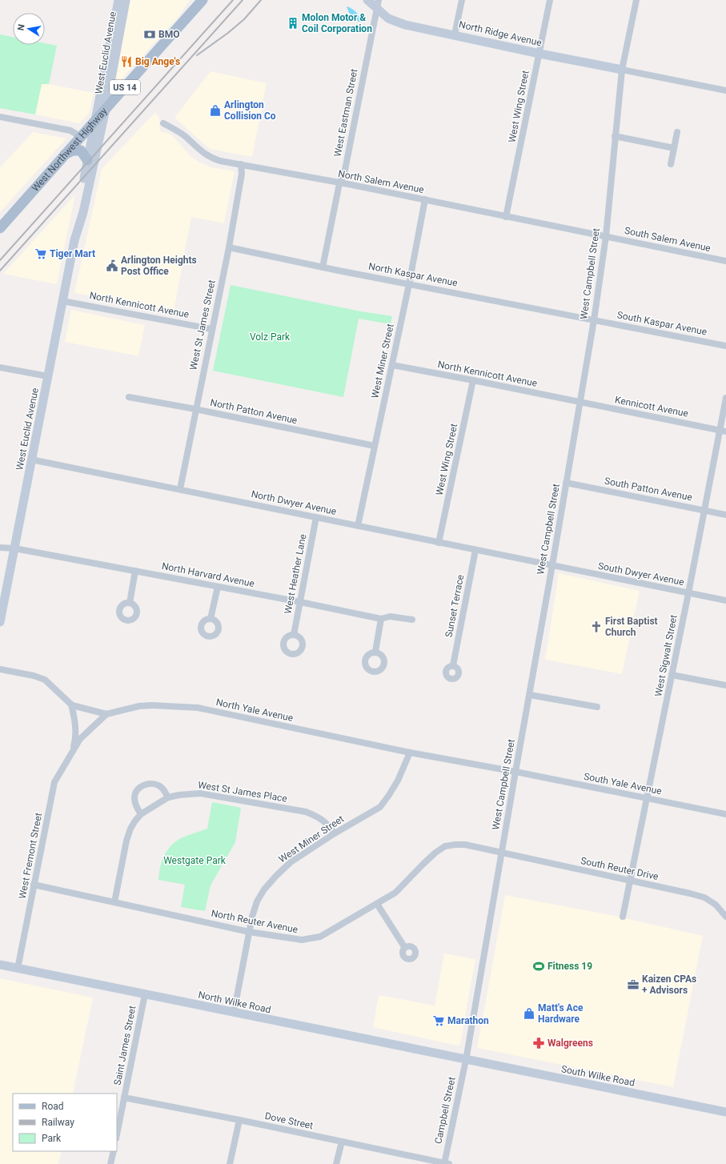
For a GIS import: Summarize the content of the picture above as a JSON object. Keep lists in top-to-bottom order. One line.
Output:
{"streets":{"main road":["North Ridge Avenue","West Euclid Avenue","US 14","West Northwest Highway","North Wilke Road","South Wilke Road"],"street":["West Wing Street","West Eastman Street","North Salem Avenue","South Salem Avenue","West Campbell Street","North Kaspar Avenue","North Kennicott Avenue","South Kaspar Avenue","West St James Street","West Miner Street","Kennicott Avenue","North Patton Avenue","South Patton Avenue","North Dwyer Avenue","West Heather Lane","South Dwyer Avenue","North Harvard Avenue","Sunset Terrace","West Sigwalt Street","North Yale Avenue","South Yale Avenue","West St James Place","West Fremont Street","South Reuter Drive","North Reuter Avenue","Saint James Street","Campbell Street","Dove Street"]},"crossings":[["North Ridge Avenue","West Wing Street"],["North Ridge Avenue","West Eastman Street"],["North Ridge Avenue","West Campbell Street"],["West Euclid Avenue","West Northwest Highway"],["West Euclid Avenue","North Kennicott Avenue"],["West Euclid Avenue","North Dwyer Avenue"],["West Euclid Avenue","North Harvard Avenue"],["West Wing Street","North Salem Avenue"],["West Wing Street","North Kennicott Avenue"],["West Wing Street","North Dwyer Avenue"],["West Eastman Street","North Salem Avenue"],["West Eastman Street","North Kaspar Avenue"],["North Salem Avenue","South Salem Avenue"],["North Salem Avenue","West Campbell Street"],["North Salem Avenue","West St James Street"],["North Salem Avenue","West Miner Street"],["South Salem Avenue","West Campbell Street"],["West Campbell Street","North Kaspar Avenue"],["West Campbell Street","North Kennicott Avenue"],["West Campbell Street","South Kaspar Avenue"],["West Campbell Street","Kennicott Avenue"],["West Campbell Street","South Patton Avenue"],["West Campbell Street","North Dwyer Avenue"],["West Campbell Street","South Dwyer Avenue"],["West Campbell Street","North Yale Avenue"],["West Campbell Street","South Yale Avenue"],["West Campbell Street","South Reuter Drive"],["West Campbell Street","North Reuter Avenue"],["West Campbell Street","North Wilke Road"],["West Campbell Street","South Wilke Road"],["West Campbell Street","Campbell Street"],["North Kaspar Avenue","South Kaspar Avenue"],["North Kaspar Avenue","West St James Street"],["North Kaspar Avenue","West Miner Street"],["North Kennicott Avenue","West St James Street"],["North Kennicott Avenue","West Miner Street"],["North Kennicott Avenue","Kennicott Avenue"],["West St James Street","North Patton Avenue"],["West St James Street","North Dwyer Avenue"],["West Miner Street","North Patton Avenue"],["West Miner Street","North Dwyer Avenue"],["West Miner Street","North Yale Avenue"],["West Miner Street","West St James Place"],["West Miner Street","North Reuter Avenue"],["West Miner Street","North Wilke Road"],["Kennicott Avenue","West Sigwalt Street"],["South Patton Avenue","West Sigwalt Street"],["North Dwyer Avenue","West Heather Lane"],["North Dwyer Avenue","South Dwyer Avenue"],["North Dwyer Avenue","Sunset Terrace"],["West Heather Lane","North Harvard Avenue"],["South Dwyer Avenue","West Sigwalt Street"],["West Sigwalt Street","South Yale Avenue"],["West Sigwalt Street","South Reuter Drive"],["North Yale Avenue","South Yale Avenue"],["North Yale Avenue","West Fremont Street"],["West St James Place","North Reuter Avenue"],["West Fremont Street","North Reuter Avenue"],["West Fremont Street","North Wilke Road"],["South Reuter Drive","North Reuter Avenue"],["North Wilke Road","Saint James Street"],["North Wilke Road","South Wilke Road"],["North Wilke Road","Campbell Street"],["Saint James Street","Dove Street"],["South Wilke Road","Campbell Street"],["Campbell Street","Dove Street"]],"parks":["Volz Park","Westgate Park"],"places":{"building":["Molon Motor & Coil Corporation"],"bank":["BMO"],"restaurant":["Big Ange's"],"shop":["Arlington Collision Co","Matt's Ace Hardware"],"supermarket":["Tiger Mart","Marathon"],"public building":["Arlington Heights Post Office"],"church":["First Baptist Church"],"sports":["Fitness 19"],"office":["Kaizen CPAs + Advisors"],"pharmacy":["Walgreens"]},"legend":["Road","Railway","Park"],"north":"left"}
